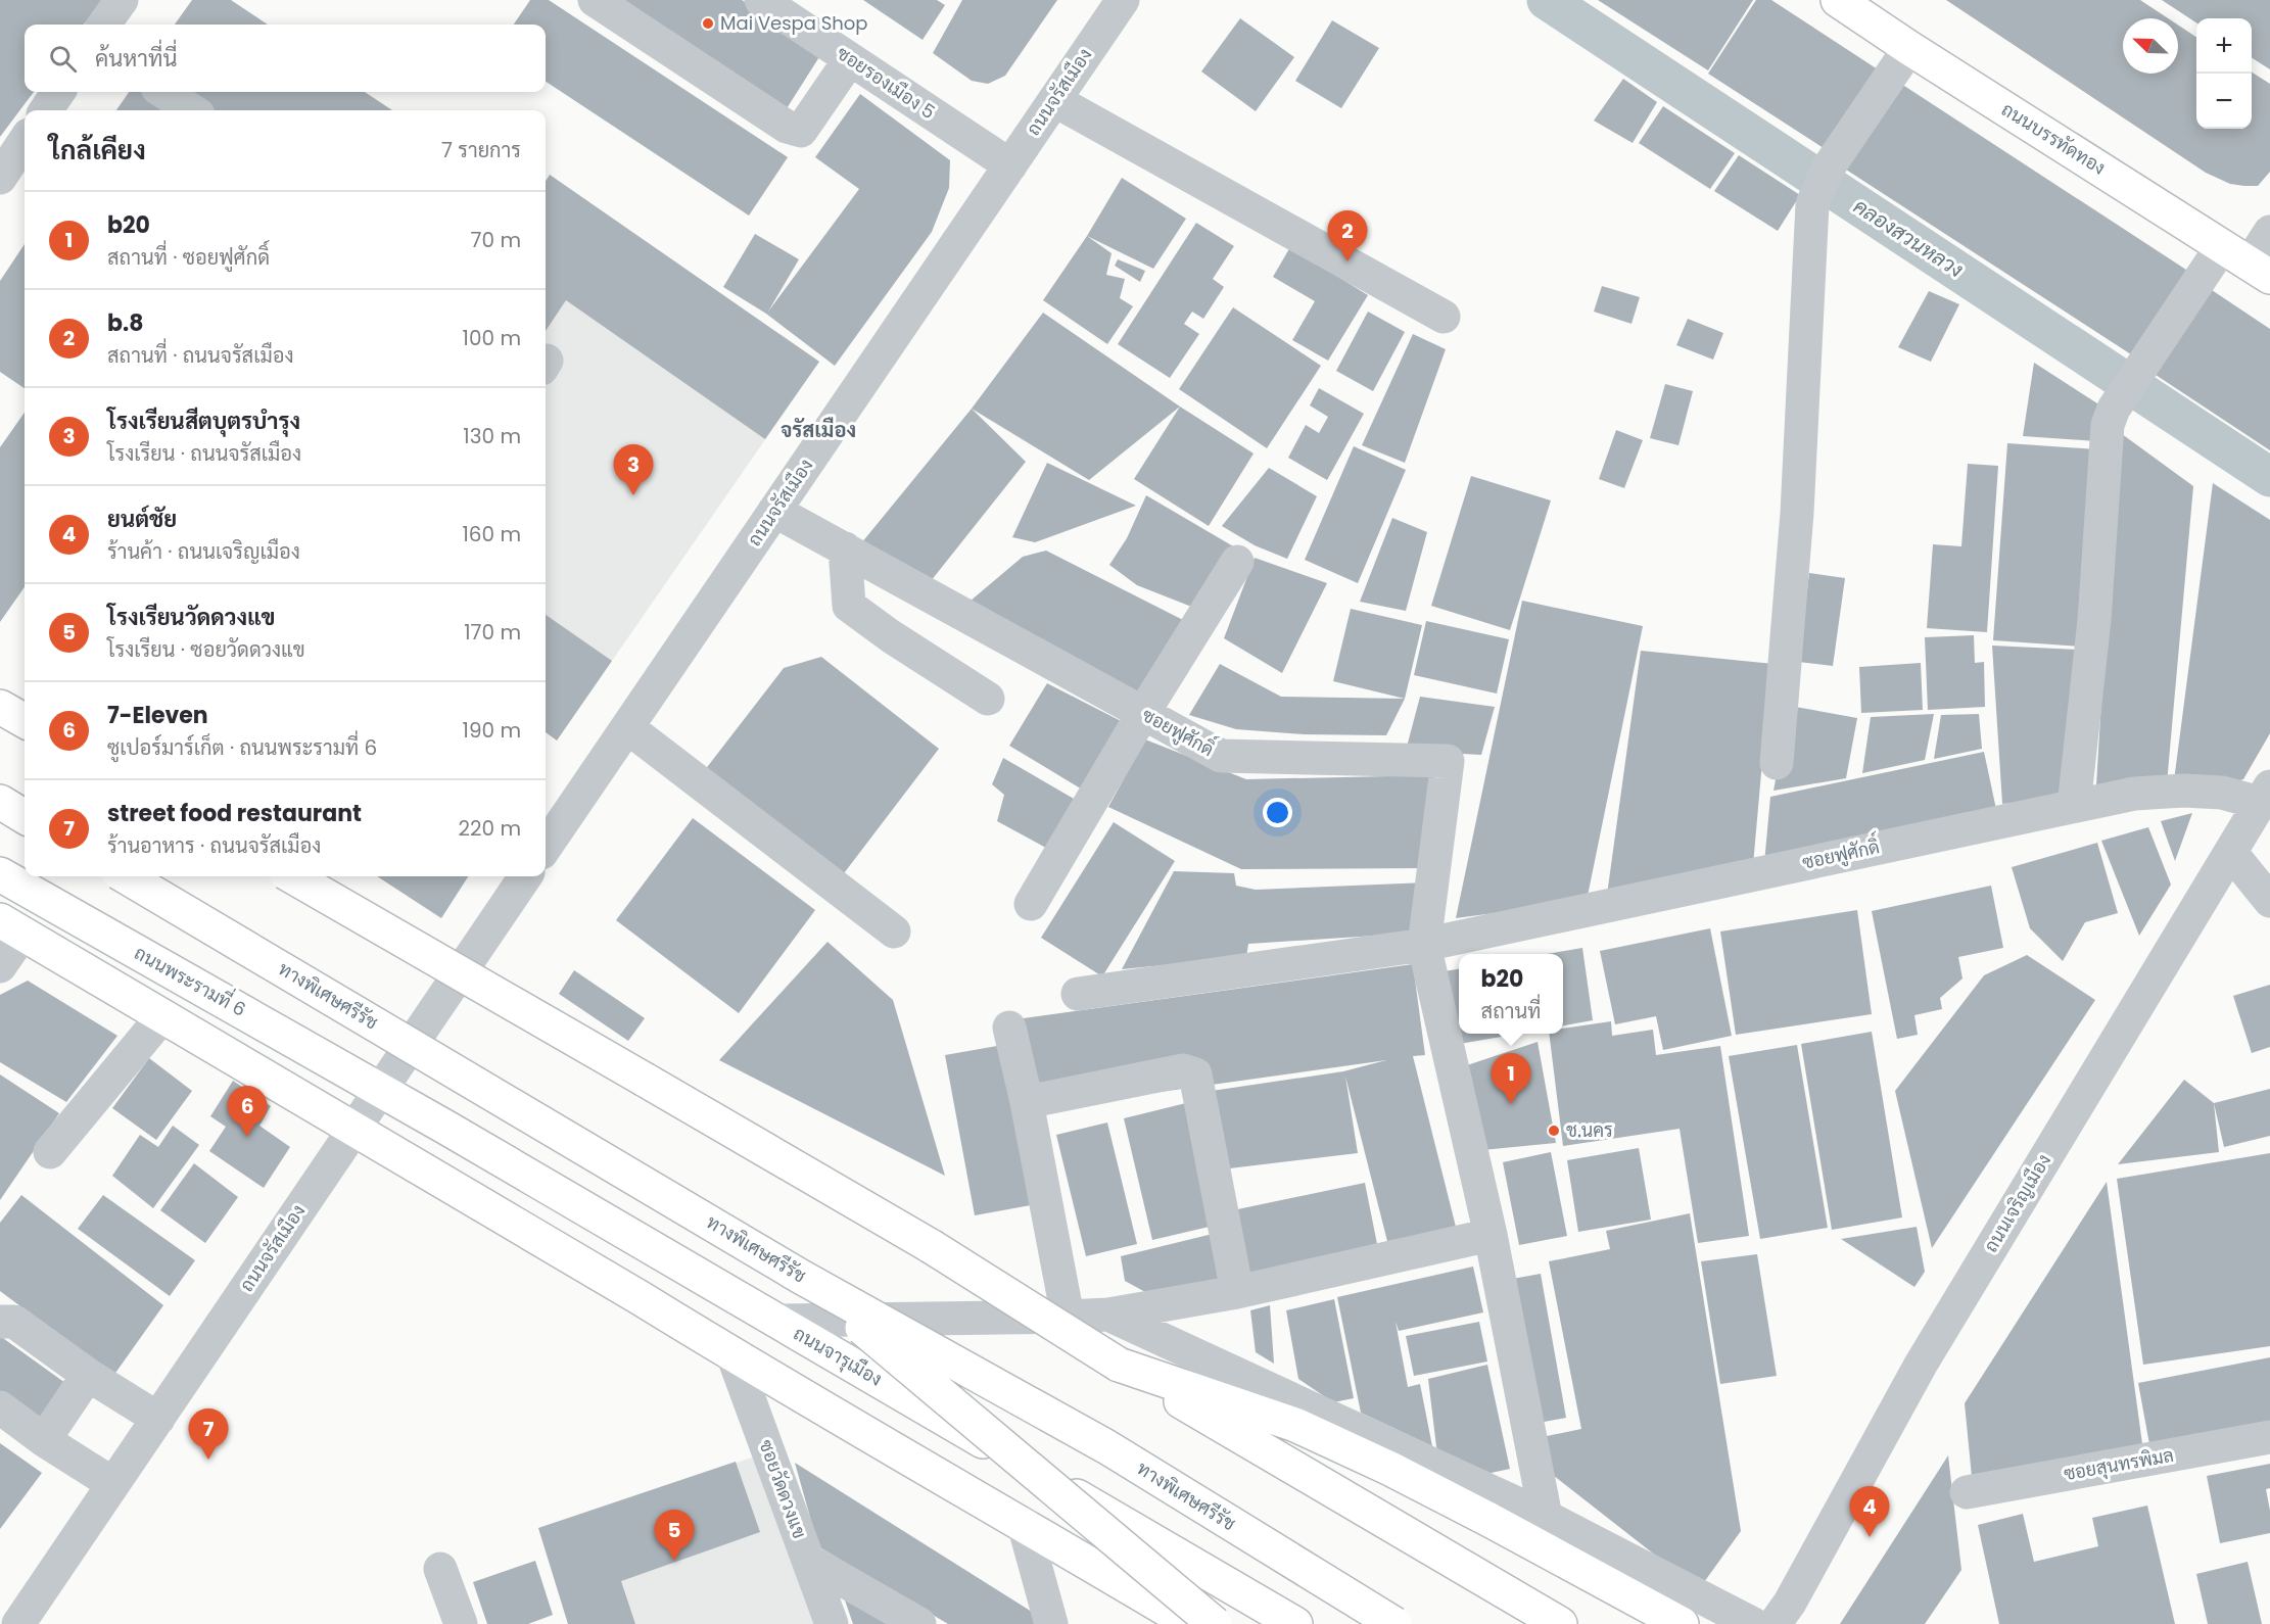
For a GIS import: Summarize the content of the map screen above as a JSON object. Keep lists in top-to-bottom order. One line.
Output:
{"streets":{"main road":["ถนนบรรทัดทอง","ถนนพระรามที่ 6","ทางพิเศษศรีรัช","ถนนจารุเมือง"],"street":["ซอยรองเมือง 5","ถนนจรัสเมือง","ซอยฟูศักดิ์","ถนนเจริญเมือง","ซอยสุนทรพิมล","ซอยวัดดวงแข"]},"crossings":[["ซอยรองเมือง 5","ถนนจรัสเมือง"],["ถนนจรัสเมือง","ซอยฟูศักดิ์"],["ถนนจรัสเมือง","ถนนพระรามที่ 6"],["ถนนจรัสเมือง","ถนนจารุเมือง"],["ซอยฟูศักดิ์","ถนนเจริญเมือง"],["ถนนพระรามที่ 6","ถนนจารุเมือง"]],"districts":["จรัสเมือง"],"water":["คลองสวนหลวง"],"places":["Mai Vespa Shop","ช.นคร"],"north":"top left","page":{"map_buttons":["+","−"],"search":"ค้นหาที่นี่","heading":["ใกล้เคียง","7 รายการ"],"list":[{"mark":"1","name":"b20","note":"สถานที่ · ซอยฟูศักดิ์","value":"70 m"},{"mark":"2","name":"b.8","note":"สถานที่ · ถนนจรัสเมือง","value":"100 m"},{"mark":"3","name":"โรงเรียนสีตบุตรบำรุง","note":"โรงเรียน · ถนนจรัสเมือง","value":"130 m"},{"mark":"4","name":"ยนต์ชัย","note":"ร้านค้า · ถนนเจริญเมือง","value":"160 m"},{"mark":"5","name":"โรงเรียนวัดดวงแข","note":"โรงเรียน · ซอยวัดดวงแข","value":"170 m"},{"mark":"6","name":"7-Eleven","note":"ซูเปอร์มาร์เก็ต · ถนนพระรามที่ 6","value":"190 m"},{"mark":"7","name":"street food restaurant","note":"ร้านอาหาร · ถนนจรัสเมือง","value":"220 m"}],"pins":["2","3","1","6","7","4","5"],"popup":["b20","สถานที่"]}}
